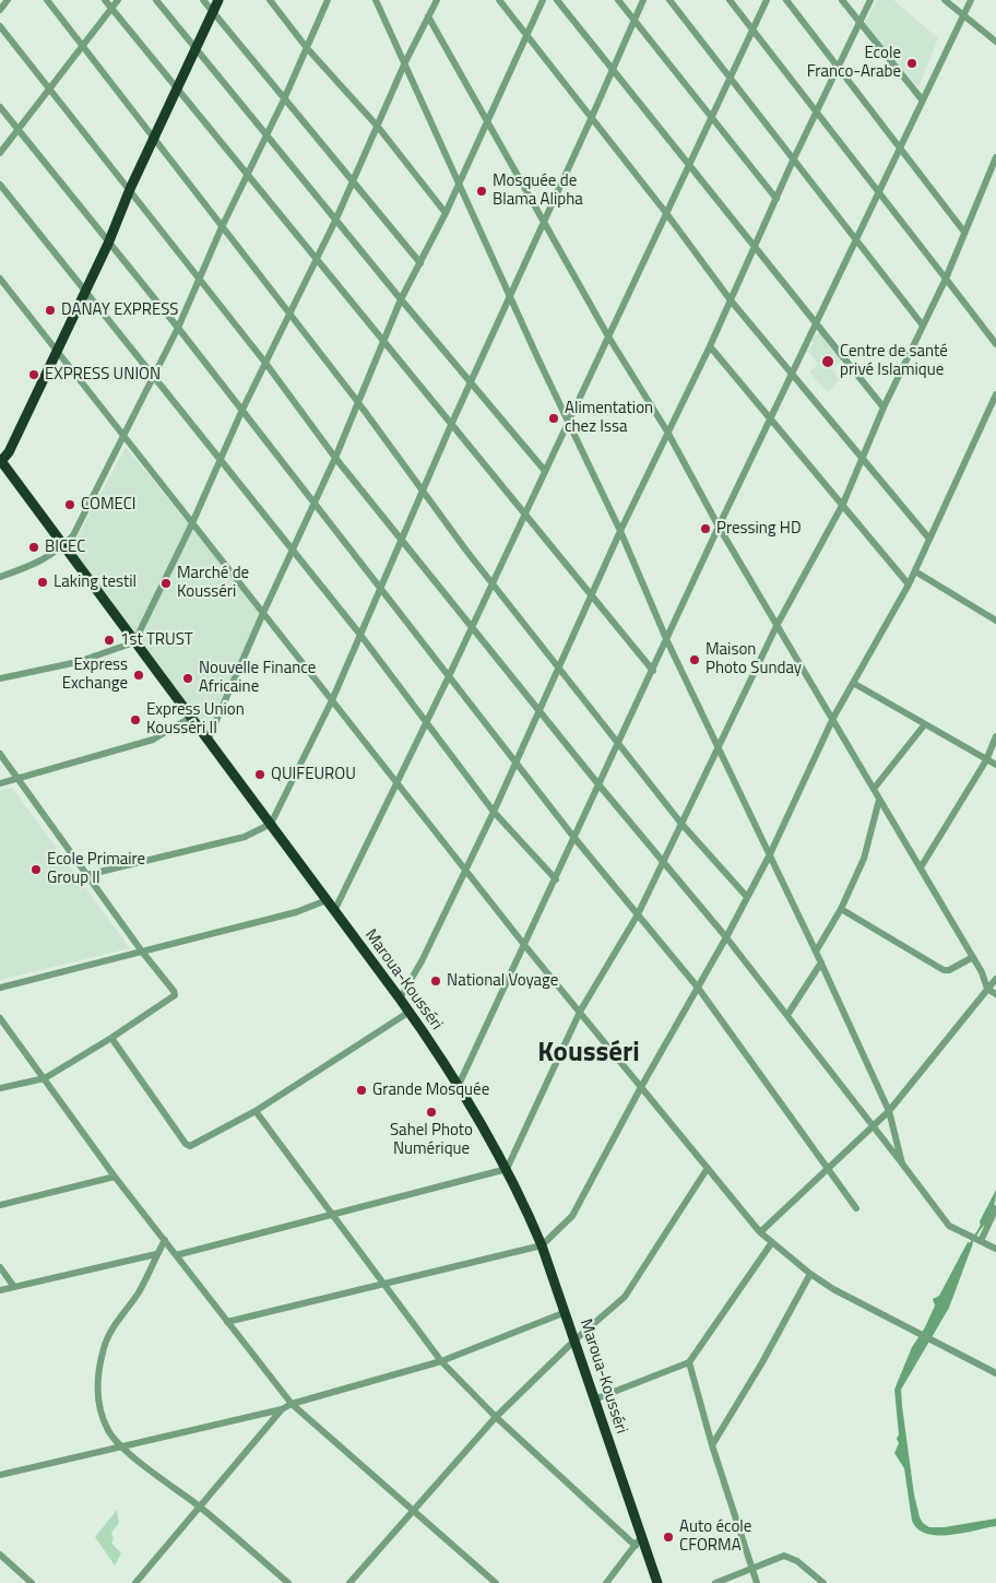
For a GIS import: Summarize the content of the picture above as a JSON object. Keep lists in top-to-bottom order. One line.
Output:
{"streets":{"highway":["Maroua-Kousséri"]},"districts":["Kousséri"],"places":["Ecole Franco-Arabe","Mosquée de Blama Alipha","DANAY EXPRESS","Centre de santé privé Islamique","EXPRESS UNION","Alimentation chez Issa","COMECI","Pressing HD","BICEC","Laking testil","Marché de Kousséri","1st TRUST","Maison Photo Sunday","Express Exchange","Nouvelle Finance Africaine","Express Union Kousséri II","QUIFEUROU","Ecole Primaire Group II","National Voyage","Grande Mosquée","Sahel Photo Numérique","Auto école CFORMA"]}
